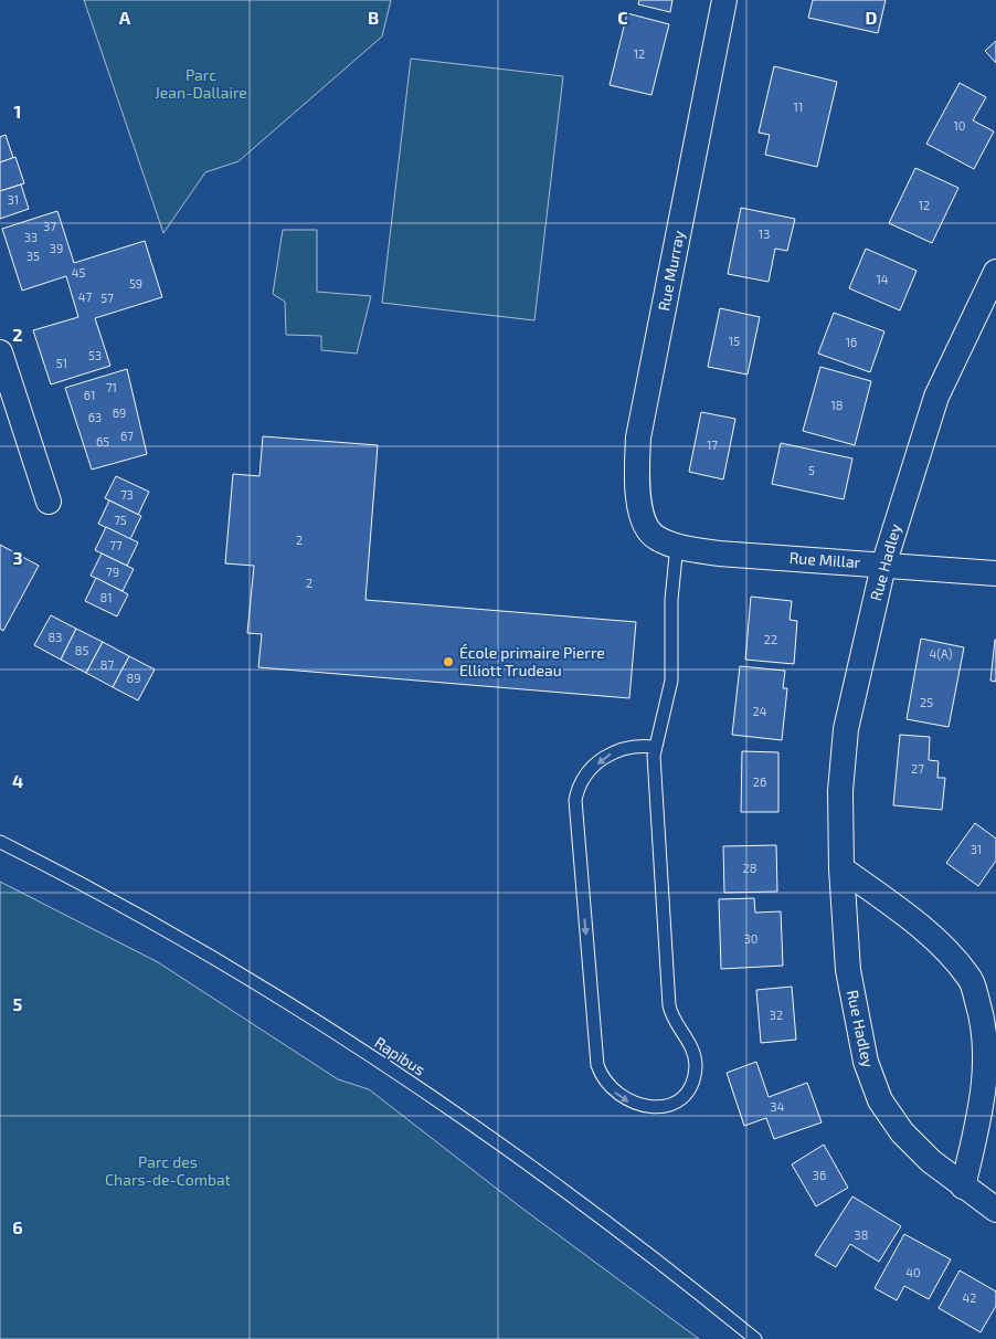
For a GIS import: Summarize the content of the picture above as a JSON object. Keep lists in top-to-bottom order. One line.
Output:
{"streets":{"street":["Rue Murray","Rue Millar","Rue Hadley"],"lane":["Rapibus"]},"crossings":[["Rue Murray","Rue Millar"],["Rue Millar","Rue Hadley"]],"parks":["Parc Jean-Dallaire","Parc des Chars-de-Combat"],"places":["École primaire Pierre Elliott Trudeau"],"house_numbers":["12","11","10","31","12","37","13","33","39","35","45","14","59","47","57","15","16","53","51","71","61","18","69","63","67","65","17","5","73","75","2","77","79","2","81","83","22","85","4(A)","87","89","25","24","27","26","31","28","30","32","34","36","38","40","42"],"grid":{"columns":["A","B","C","D"],"rows":["1","2","3","4","5","6"]}}
